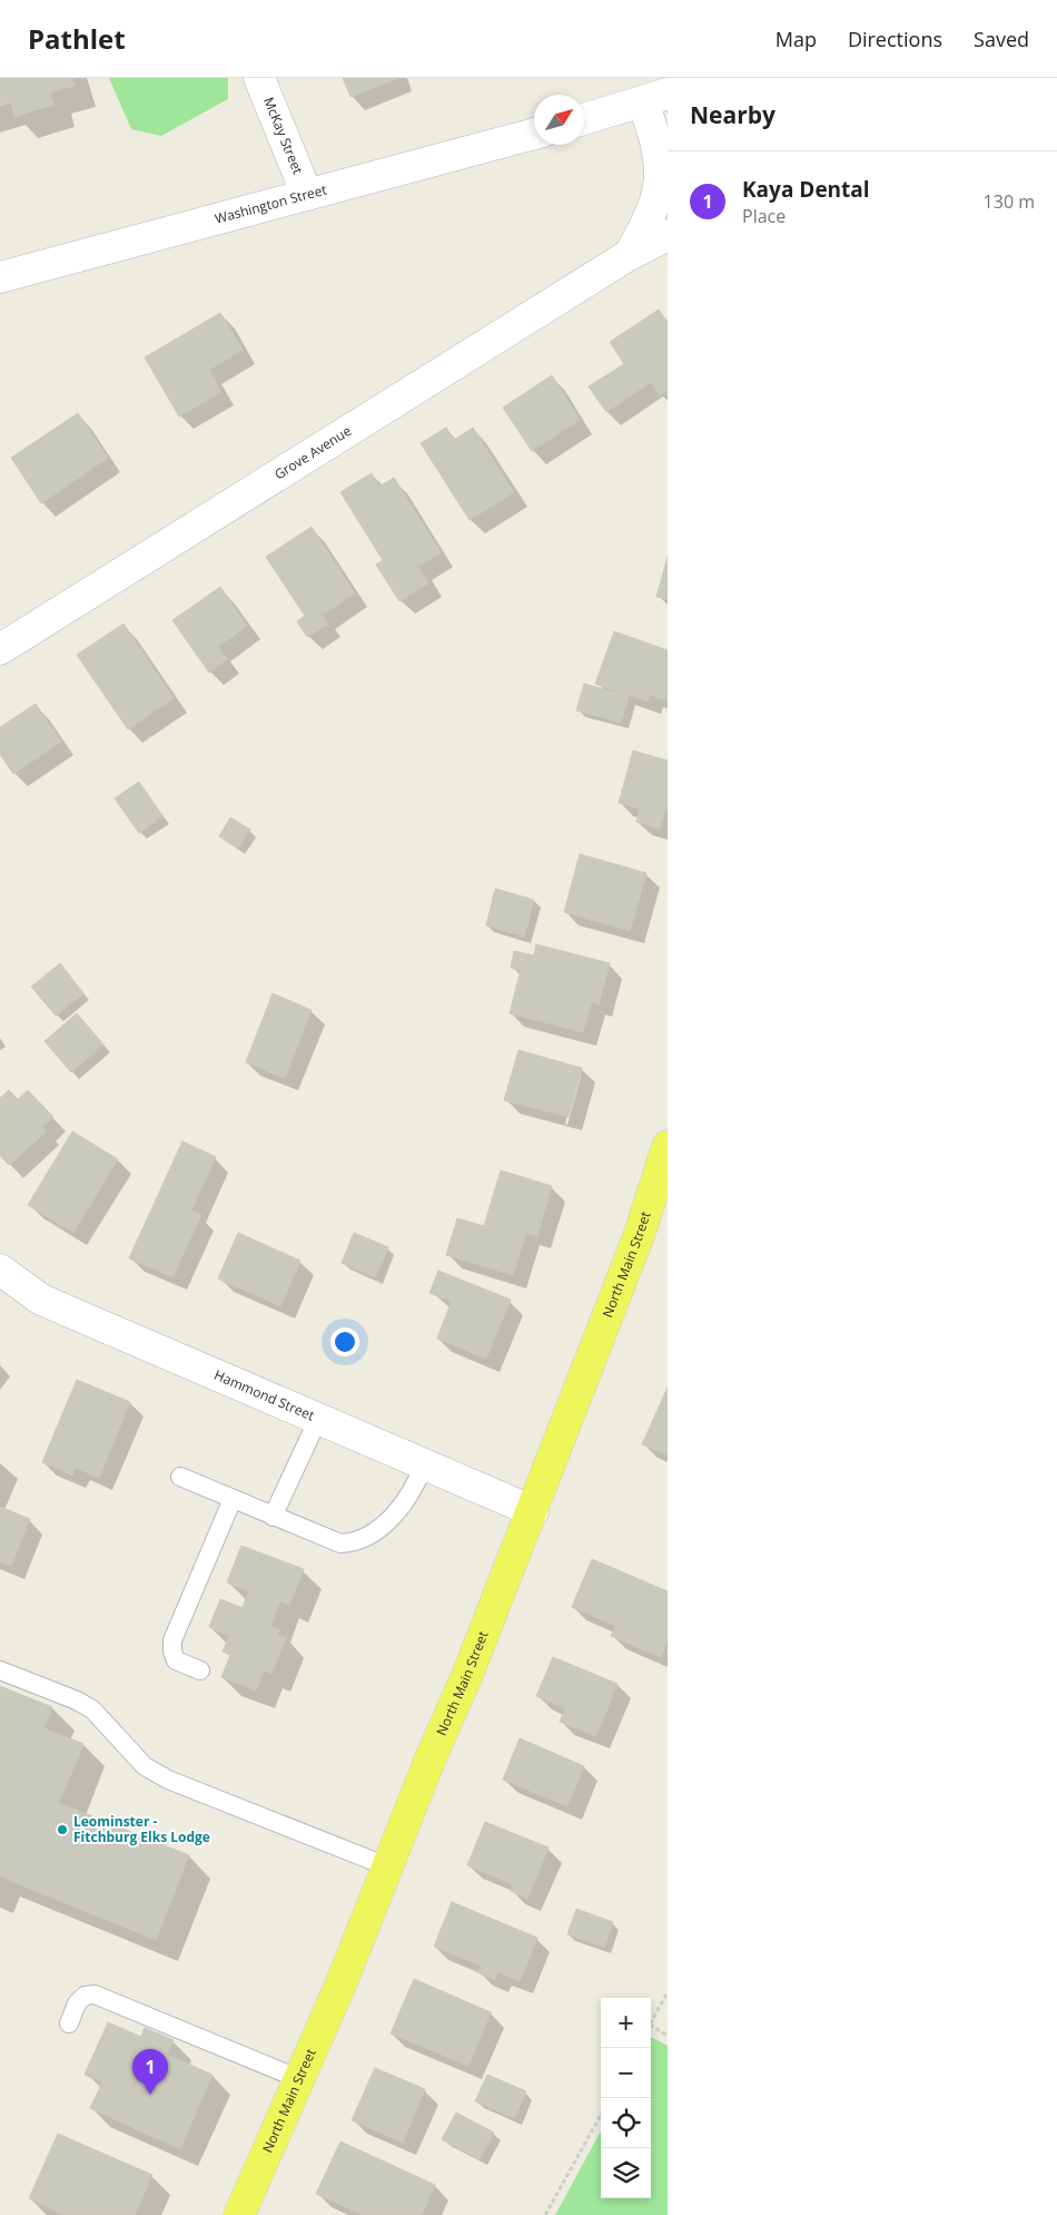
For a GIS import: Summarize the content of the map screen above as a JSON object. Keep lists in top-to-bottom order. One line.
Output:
{"streets":{"main road":["North Main Street"],"street":["McKay Street","Washington Street","Grove Avenue","Hammond Street"]},"crossings":[["McKay Street","Washington Street"],["North Main Street","Hammond Street"]],"places":["Leominster - Fitchburg Elks Lodge"],"north":"top right","page":{"header":"Pathlet","nav":["Map","Directions","Saved"],"heading":"Nearby","list":[{"mark":"1","name":"Kaya Dental","note":"Place","value":"130 m"}],"map_buttons":["+","−"],"pins":"1"}}
